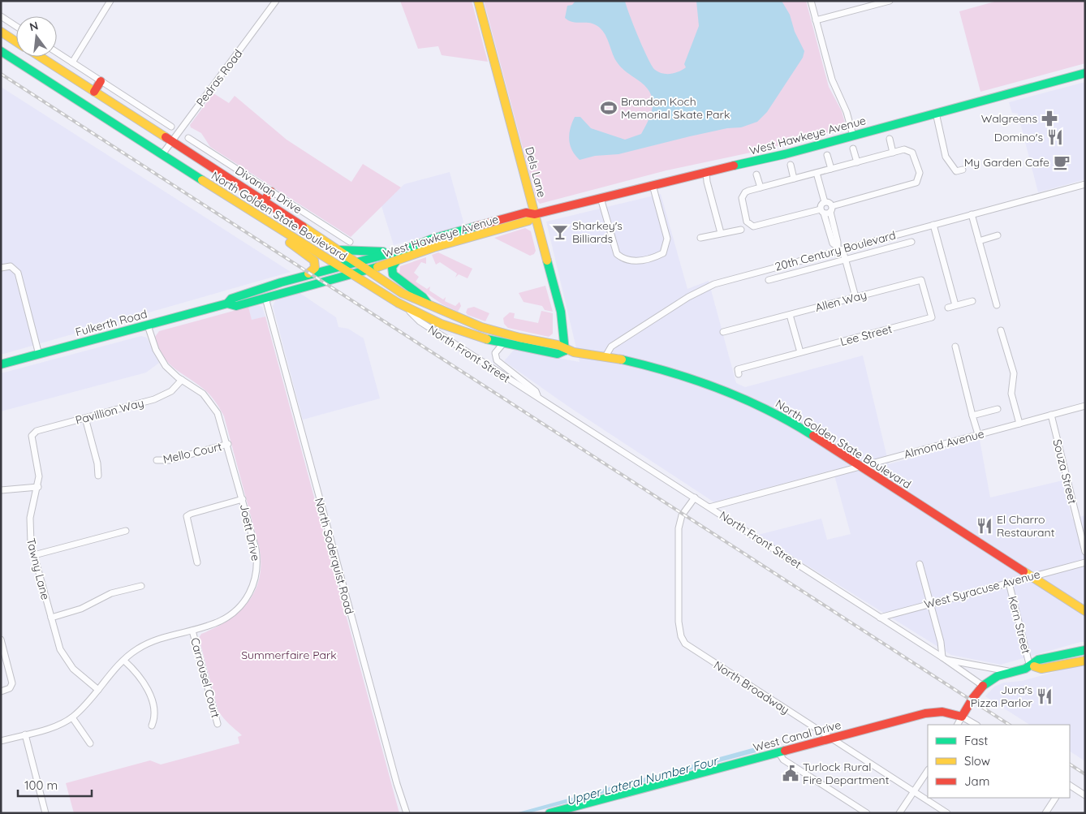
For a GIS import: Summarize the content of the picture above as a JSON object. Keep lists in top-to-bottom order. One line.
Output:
{"streets":{"street":["Pedras Road","West Hawkeye Avenue","Dels Lane","Divanian Drive","North Golden State Boulevard","20th Century Boulevard","Allen Way","Fulkerth Road","Lee Street","North Front Street","Pavillion Way","Almond Avenue","Mello Court","Souza Street","Joett Drive","North Soderquist Road","Tawny Lane","West Syracuse Avenue","Kern Street","Carrousel Court","North Broadway","West Canal Drive"]},"crossings":[["Pedras Road","North Golden State Boulevard"],["West Hawkeye Avenue","Dels Lane"],["West Hawkeye Avenue","North Golden State Boulevard"],["West Hawkeye Avenue","Fulkerth Road"],["Dels Lane","North Golden State Boulevard"],["North Golden State Boulevard","20th Century Boulevard"],["North Golden State Boulevard","Fulkerth Road"],["North Golden State Boulevard","North Front Street"],["North Golden State Boulevard","Almond Avenue"],["North Golden State Boulevard","West Syracuse Avenue"],["Allen Way","Lee Street"],["Fulkerth Road","Joett Drive"],["Fulkerth Road","North Soderquist Road"],["North Front Street","Almond Avenue"],["North Front Street","West Syracuse Avenue"],["North Front Street","North Broadway"],["Pavillion Way","Joett Drive"],["Pavillion Way","Tawny Lane"],["Almond Avenue","Souza Street"],["Mello Court","Joett Drive"],["Joett Drive","Tawny Lane"],["Joett Drive","Carrousel Court"],["West Syracuse Avenue","Kern Street"],["North Broadway","West Canal Drive"]],"water":["Upper Lateral Number Four"],"parks":["Summerfaire Park"],"places":{"sports":["Brandon Koch Memorial Skate Park"],"pharmacy":["Walgreens"],"restaurant":["Domino's","El Charro Restaurant","Jura's Pizza Parlor"],"cafe":["My Garden Cafe"],"bar":["Sharkey's Billiards"],"public building":["Turlock Rural Fire Department"]},"legend":["Fast","Slow","Jam"],"scale_bar":"100 m","north":"top"}
